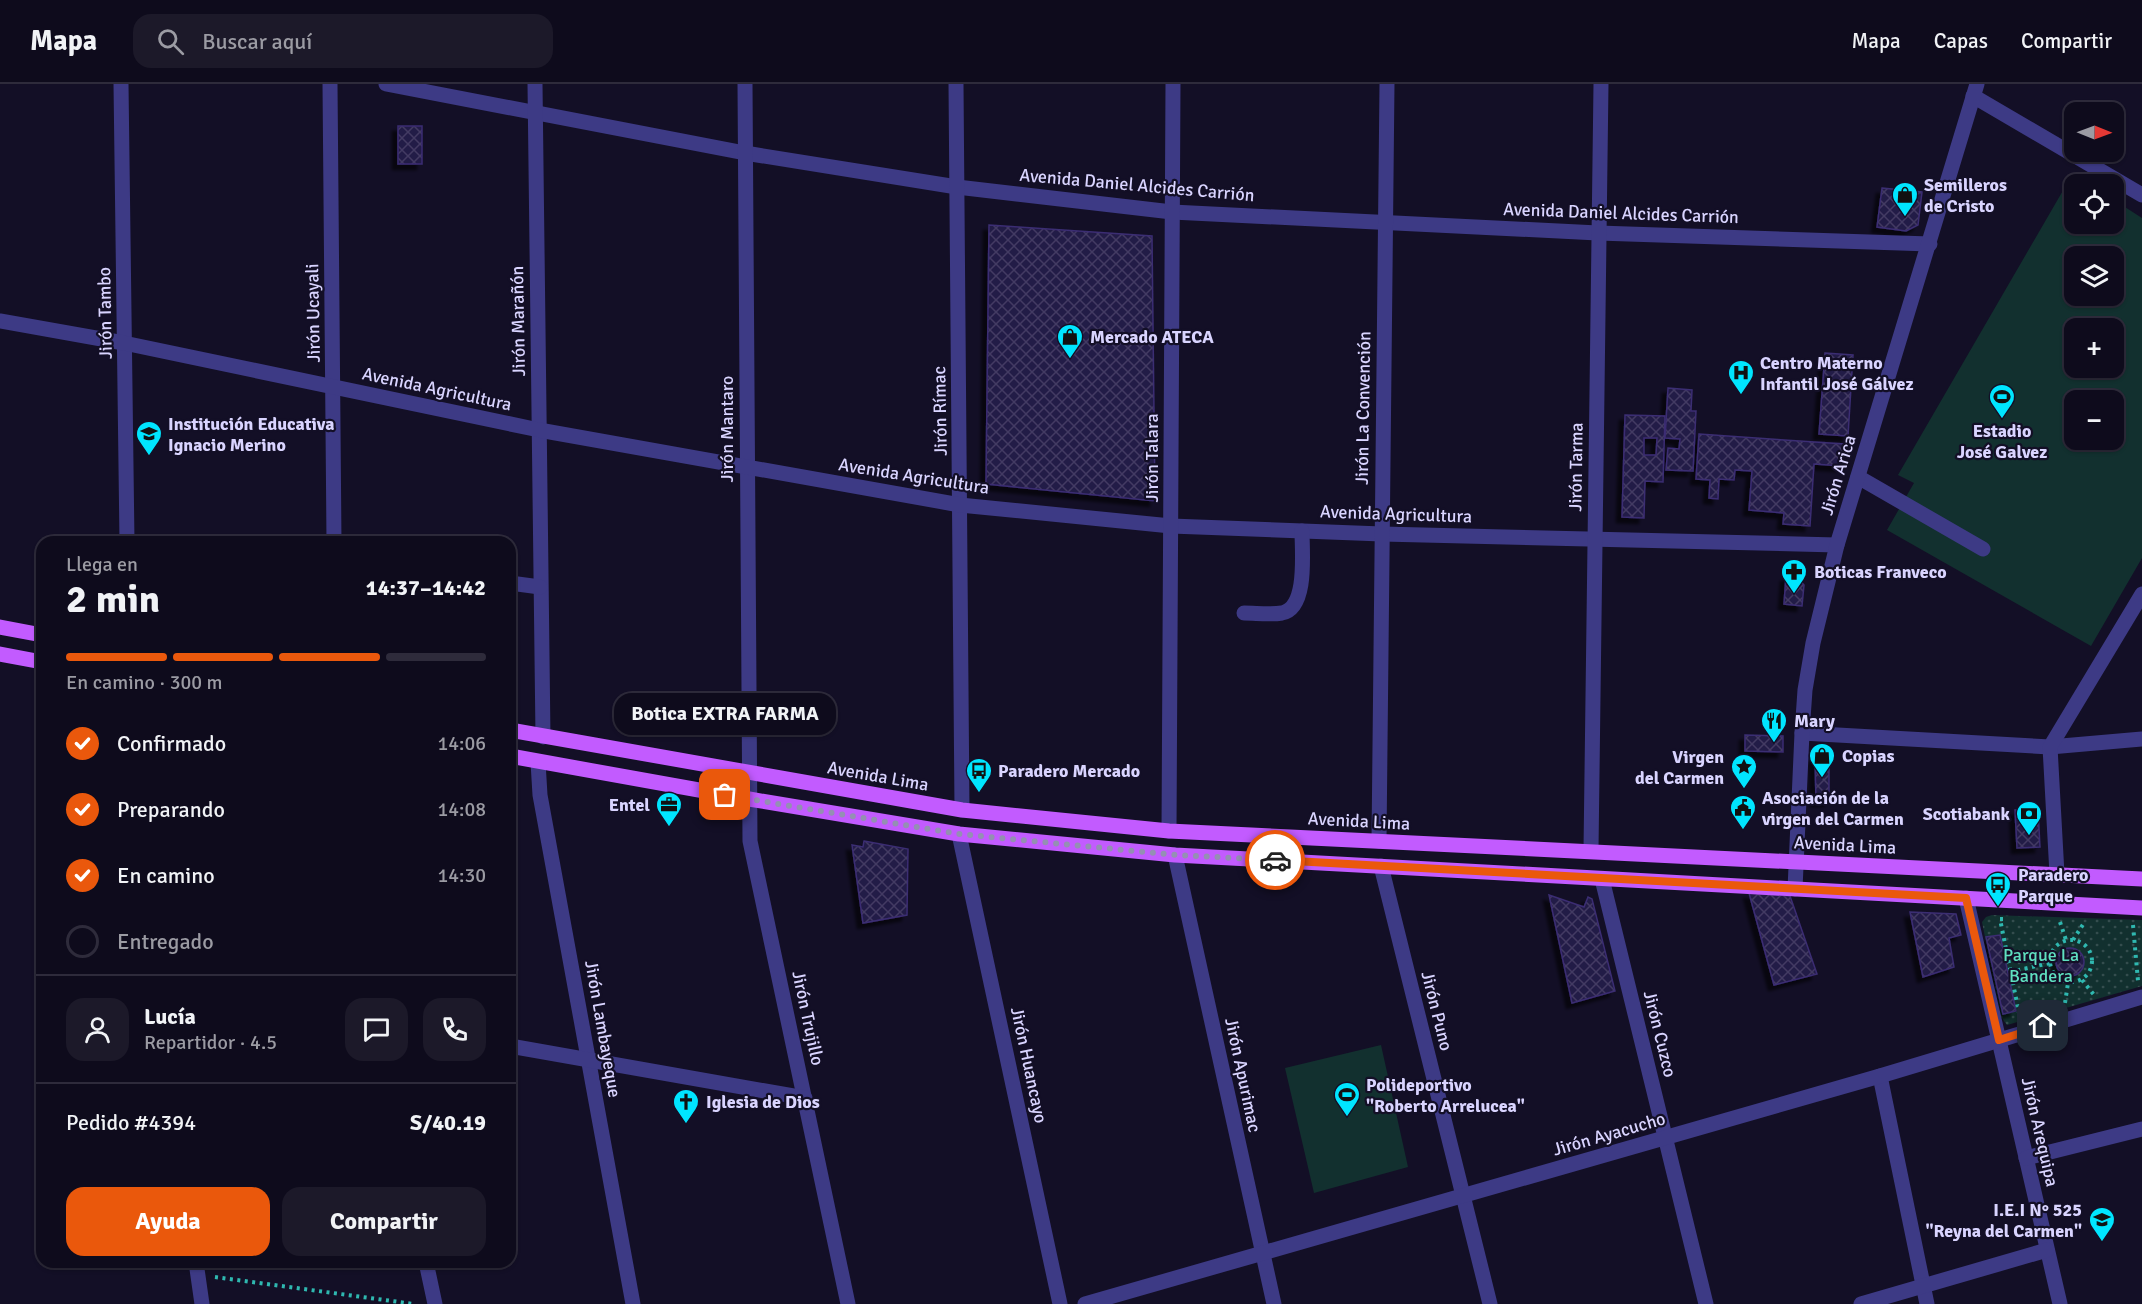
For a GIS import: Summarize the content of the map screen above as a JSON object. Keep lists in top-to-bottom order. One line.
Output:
{"streets":{"main road":["Avenida Lima"],"street":["Avenida Daniel Alcides Carrión","Jirón Tambo","Jirón Ucayali","Jirón Marañón","Avenida Agricultura","Jirón La Convención","Jirón Rímac","Jirón Mantaro","Jirón Talara","Jirón Tarma","Jirón Arica","Jirón Puno","Jirón Trujillo","Jirón Lambayeque","Jirón Cuzco","Jirón Huancayo","Jirón Apurimac","Jirón Arequipa","Jirón Ayacucho"]},"crossings":[["Avenida Daniel Alcides Carrión","Jirón Marañón"],["Avenida Daniel Alcides Carrión","Jirón La Convención"],["Avenida Daniel Alcides Carrión","Jirón Rímac"],["Avenida Daniel Alcides Carrión","Jirón Mantaro"],["Avenida Daniel Alcides Carrión","Jirón Talara"],["Avenida Daniel Alcides Carrión","Jirón Tarma"],["Avenida Daniel Alcides Carrión","Jirón Arica"],["Jirón Tambo","Avenida Agricultura"],["Jirón Ucayali","Avenida Agricultura"],["Jirón Marañón","Avenida Agricultura"],["Jirón Marañón","Avenida Lima"],["Avenida Agricultura","Jirón La Convención"],["Avenida Agricultura","Jirón Rímac"],["Avenida Agricultura","Jirón Mantaro"],["Avenida Agricultura","Jirón Talara"],["Avenida Agricultura","Jirón Tarma"],["Avenida Agricultura","Jirón Arica"],["Jirón La Convención","Avenida Lima"],["Jirón Rímac","Avenida Lima"],["Jirón Mantaro","Avenida Lima"],["Jirón Mantaro","Jirón Trujillo"],["Jirón Talara","Avenida Lima"],["Jirón Tarma","Avenida Lima"],["Jirón Arica","Avenida Lima"],["Avenida Lima","Jirón Trujillo"],["Jirón Puno","Jirón Ayacucho"],["Jirón Cuzco","Jirón Ayacucho"],["Jirón Apurimac","Jirón Ayacucho"],["Jirón Arequipa","Jirón Ayacucho"]],"parks":["Parque La Bandera"],"places":{"shop":["Semilleros de Cristo","Mercado ATECA","Copias"],"hospital":["Centro Materno Infantil José Gálvez"],"sports":["Estadio José Galvez","Polideportivo \"Roberto Arrelucea\""],"school or university":["Institución Educativa Ignacio Merino","I.E.I N° 525 \"Reyna del Carmen\""],"pharmacy":["Boticas Franveco"],"restaurant":["Mary"],"place":["Virgen del Carmen"],"bus stop":["Paradero Mercado","Paradero Parque"],"other":["Botica EXTRA FARMA"],"office":["Entel"],"public building":["Asociación de la virgen del Carmen"],"bank":["Scotiabank"],"church":["Iglesia de Dios"]},"north":"right","page":{"header":"Mapa","search":"Buscar aquí","nav":["Mapa","Capas","Compartir"],"map_buttons":["+","−"],"heading":["2 min","Llega en","14:37–14:42"],"panel":["Lucía","Repartidor · 4.5","Pedido #4394","S/40.19"],"bar":"En camino · 300 m","bubble":"Botica EXTRA FARMA","list":[["Confirmado","14:06"],["Preparando","14:08"],["En camino","14:30"],"Entregado"],"buttons":["Ayuda","Compartir"]}}
